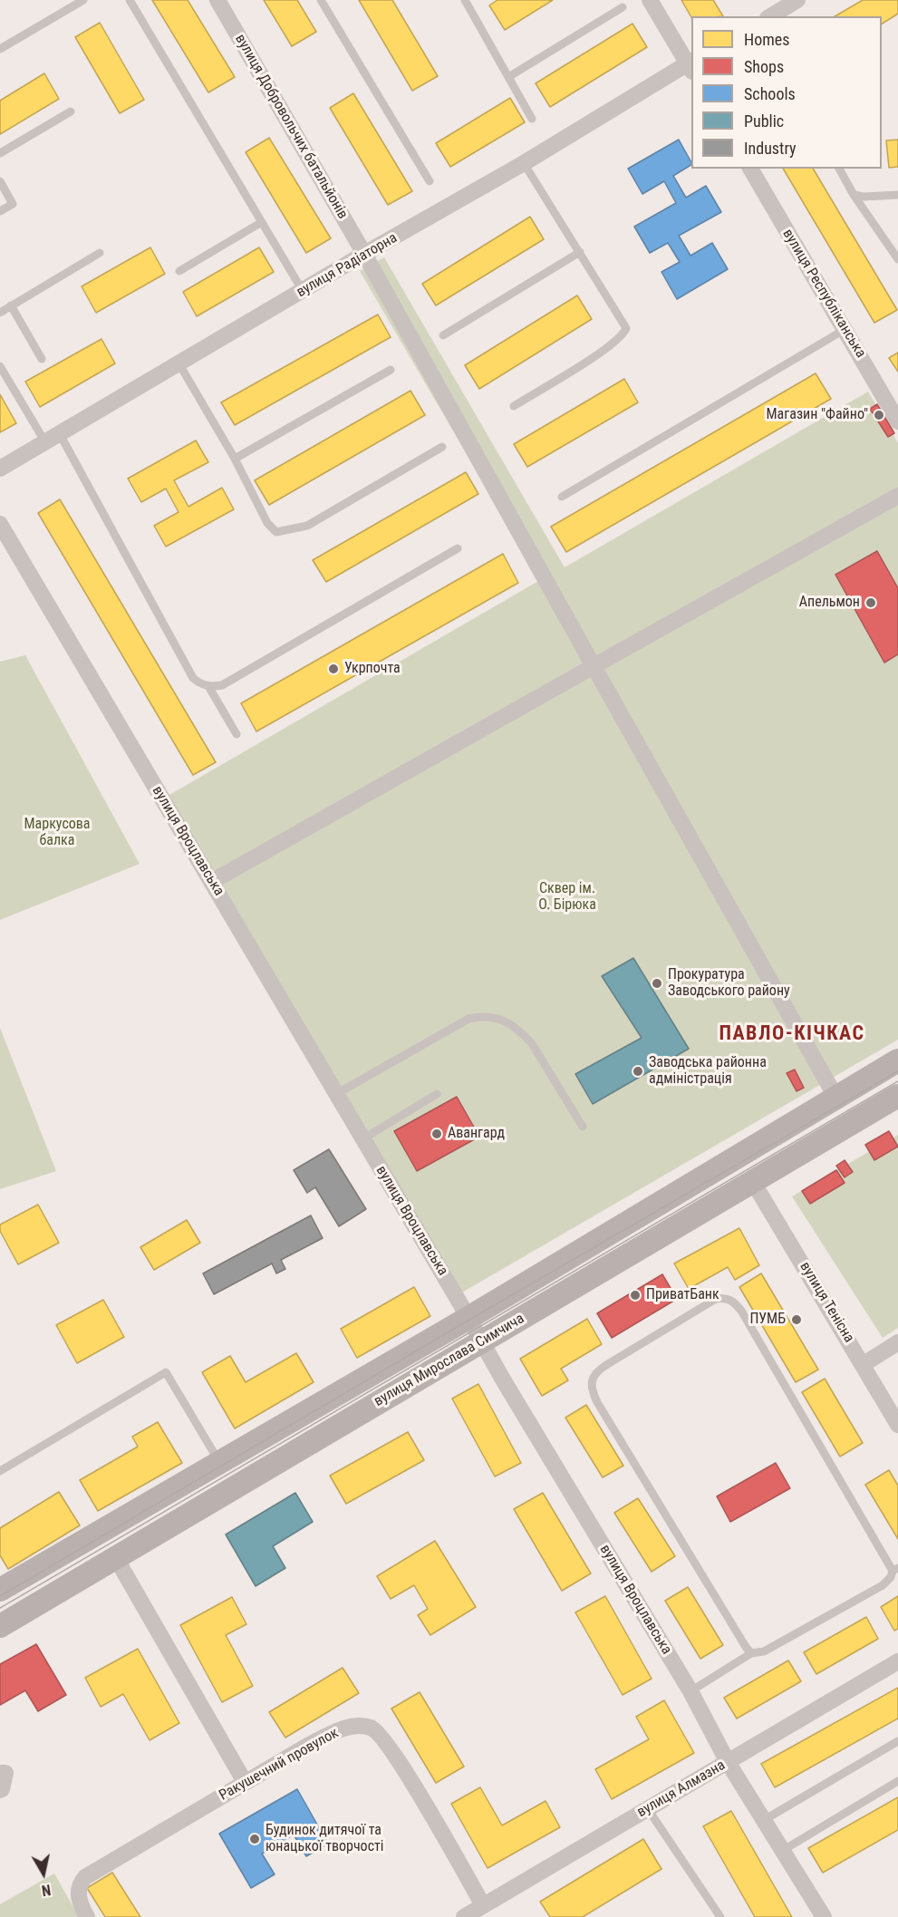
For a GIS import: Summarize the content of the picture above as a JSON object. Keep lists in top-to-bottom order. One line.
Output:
{"streets":{"street":["вулиця Добровольчих батальйонів","вулиця Радіаторна","вулиця Республіканська","вулиця Вроцлавська","вулиця Тенісна","вулиця Мирослава Симчича","Ракушечний провулок","вулиця Алмазна"]},"crossings":[["вулиця Добровольчих батальйонів","вулиця Радіаторна"],["вулиця Вроцлавська","вулиця Мирослава Симчича"],["вулиця Вроцлавська","вулиця Алмазна"],["вулиця Тенісна","вулиця Мирослава Симчича"],["Ракушечний провулок","вулиця Алмазна"]],"districts":["ПАВЛО-КІЧКАС"],"parks":["Маркусова балка","Сквер ім. О. Бірюка"],"places":["Магазин \"Файно\"","Апельмон","Укрпочта","Прокуратура Заводського району","Заводська районна адміністрація","Авангард","ПриватБанк","ПУМБ","Будинок дитячої та юнацької творчості"],"legend":["Homes","Shops","Schools","Public","Industry"],"north":"bottom"}
